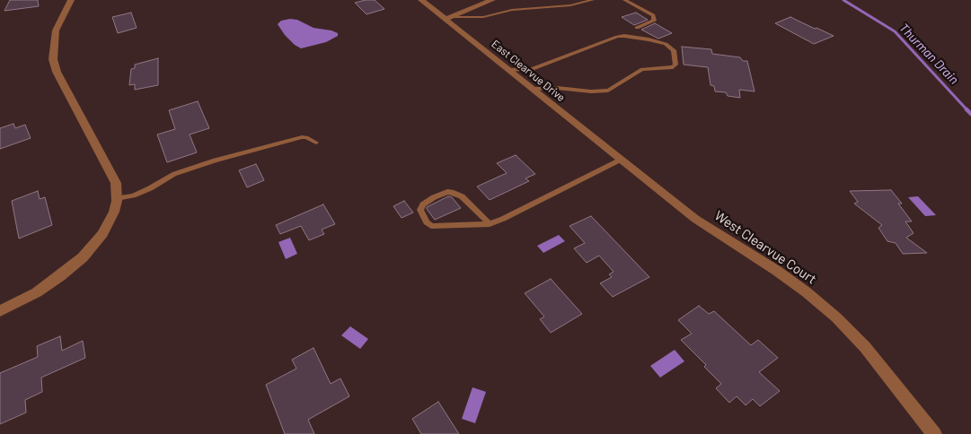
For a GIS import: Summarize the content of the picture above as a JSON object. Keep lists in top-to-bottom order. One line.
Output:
{"streets":{"street":["East Clearvue Drive","West Clearvue Court"]},"crossings":[["East Clearvue Drive","West Clearvue Court"]],"water":["Thurman Drain"]}
